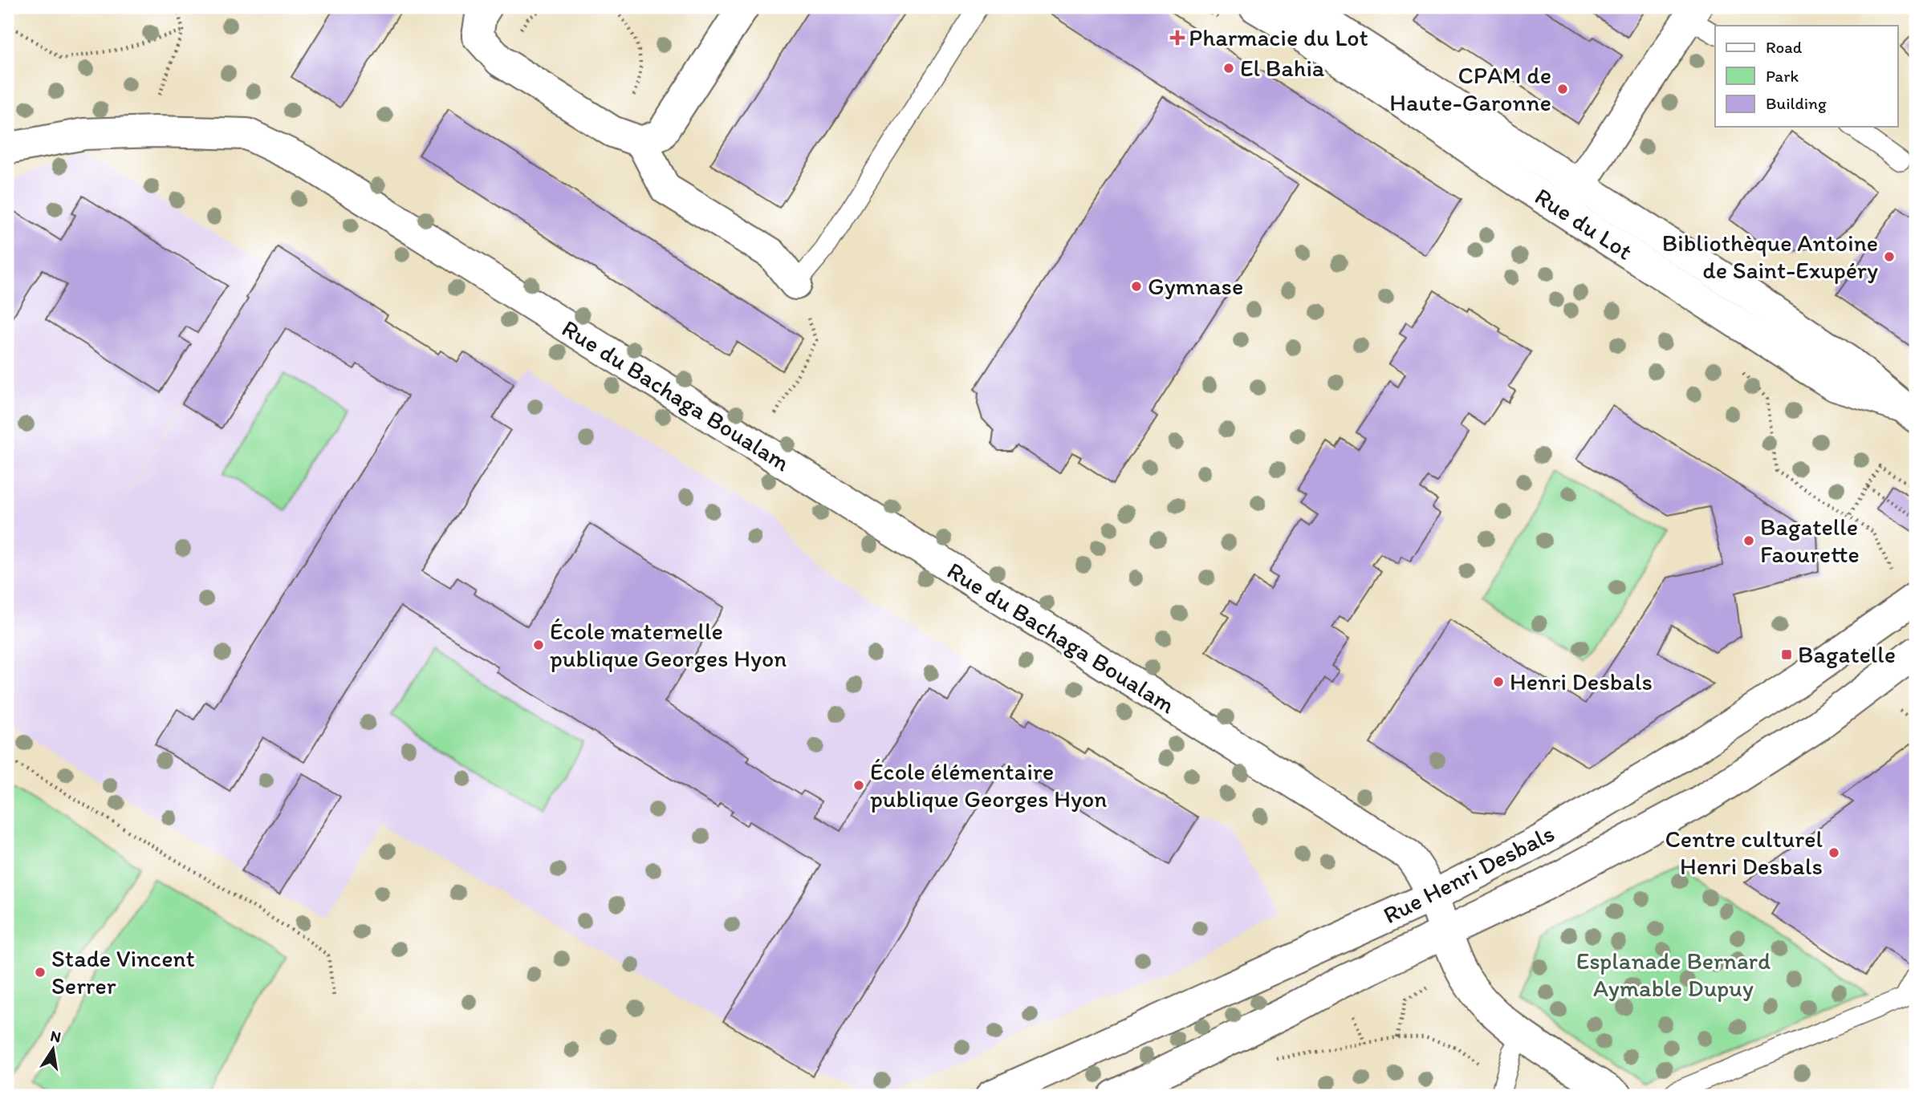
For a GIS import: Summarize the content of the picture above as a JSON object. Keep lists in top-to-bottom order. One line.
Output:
{"streets":{"street":["Rue du Lot","Rue du Bachaga Boualam","Rue Henri Desbals"]},"crossings":[["Rue du Bachaga Boualam","Rue Henri Desbals"]],"parks":["Esplanade Bernard Aymable Dupuy"],"places":{"health":["Pharmacie du Lot"],"other":["El Bahia","CPAM de Haute-Garonne","Bibliothèque Antoine de Saint-Exupéry","Gymnase","Bagatelle Faourette","École maternelle publique Georges Hyon","Henri Desbals","École élémentaire publique Georges Hyon","Centre culturel Henri Desbals","Stade Vincent Serrer"],"transit":["Bagatelle"]},"legend":["Road","Park","Building"],"north":"top"}
